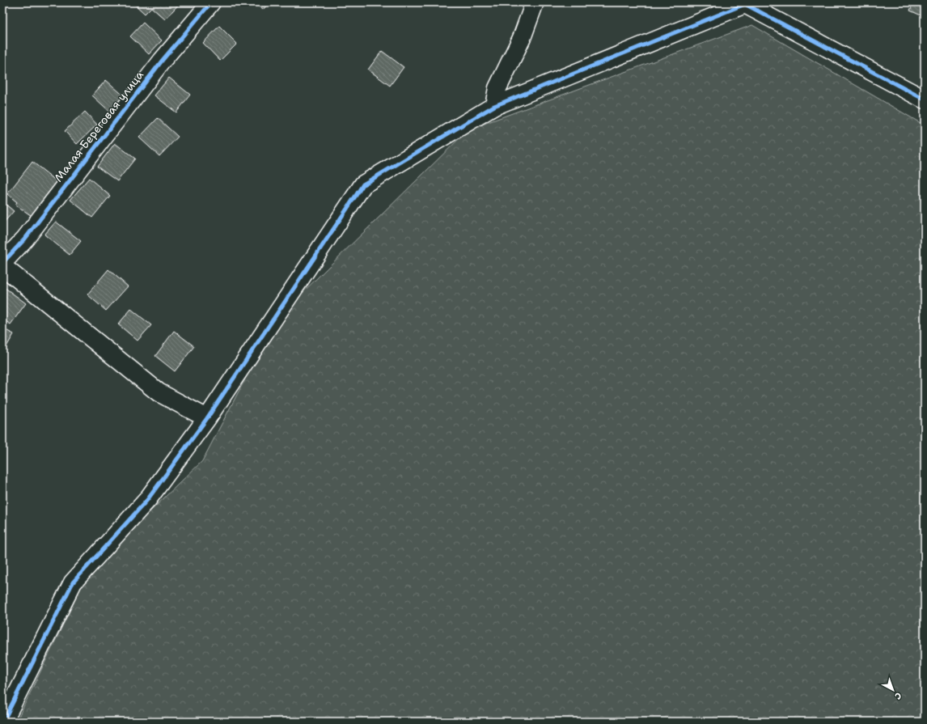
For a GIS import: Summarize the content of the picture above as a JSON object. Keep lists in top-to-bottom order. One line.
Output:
{"streets":{"street":["Малая Береговая улица"]},"north":"bottom right"}
